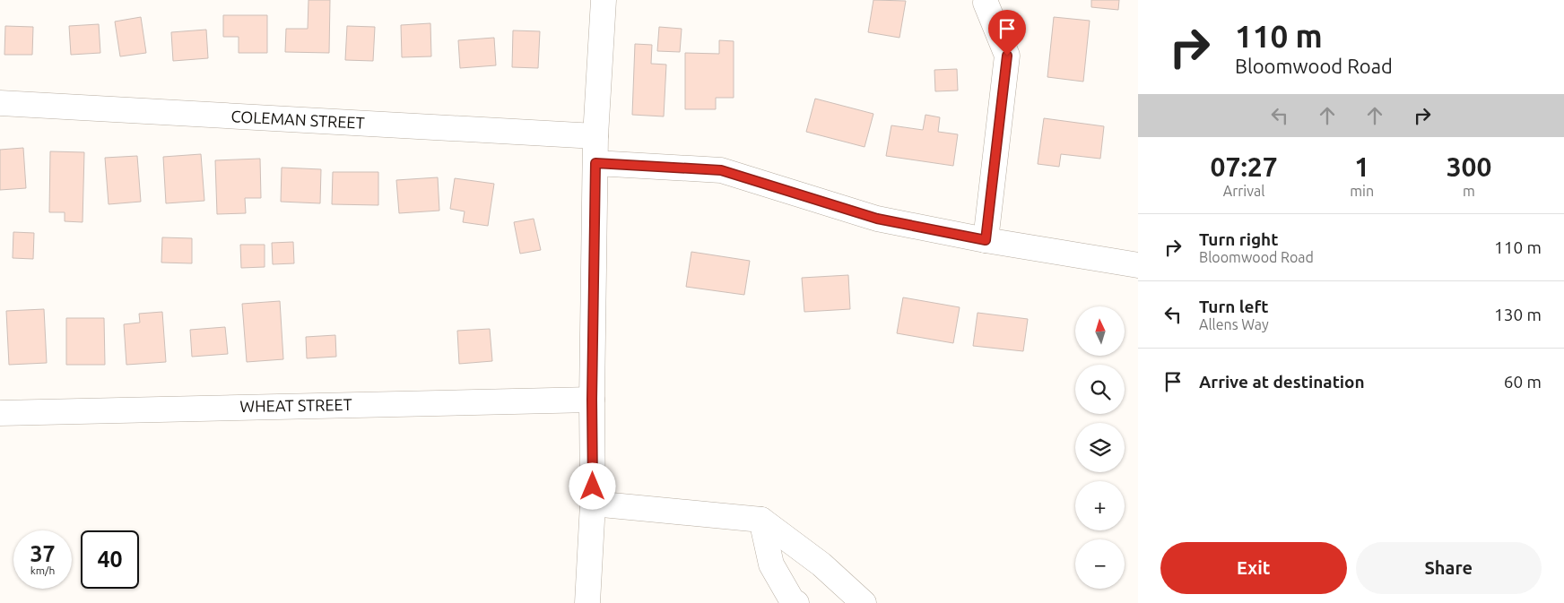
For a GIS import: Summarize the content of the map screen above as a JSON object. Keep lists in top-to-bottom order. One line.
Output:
{"streets":{"street":["COLEMAN STREET","WHEAT STREET"]},"north":"top","page":{"turn":["110 m","Bloomwood Road"],"eta":["07:27","Arrival","1","min","300","m"],"list":[{"name":"Turn right","note":"Bloomwood Road","value":"110 m"},{"name":"Turn left","note":"Allens Way","value":"130 m"},{"name":"Arrive at destination","value":"60 m"}],"map_buttons":["+","−"],"speed":"37 km/h","limit":"40","buttons":["Exit","Share"]}}
